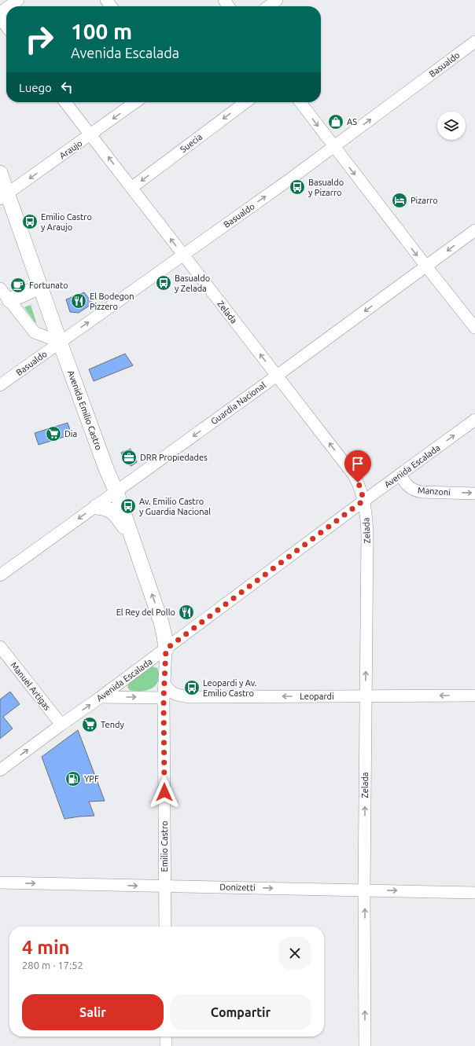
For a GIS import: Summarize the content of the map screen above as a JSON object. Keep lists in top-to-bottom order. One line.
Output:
{"streets":{"main road":["Avenida Emilio Castro"],"street":["Basualdo","Suecia","Araujo","Zelada","Guardia Nacional","Avenida Escalada","Manzoni","Manuel Artigas","Leopardi","Emilio Castro","Donizetti"]},"crossings":[["Basualdo","Zelada"],["Basualdo","Avenida Emilio Castro"],["Suecia","Zelada"],["Araujo","Zelada"],["Araujo","Avenida Emilio Castro"],["Zelada","Guardia Nacional"],["Zelada","Avenida Escalada"],["Zelada","Leopardi"],["Zelada","Donizetti"],["Guardia Nacional","Avenida Emilio Castro"],["Avenida Emilio Castro","Avenida Escalada"],["Avenida Emilio Castro","Emilio Castro"],["Avenida Escalada","Manzoni"],["Avenida Escalada","Manuel Artigas"],["Avenida Escalada","Emilio Castro"],["Leopardi","Emilio Castro"],["Emilio Castro","Donizetti"]],"one_way":["Basualdo","Suecia","Araujo","Zelada","Guardia Nacional","Avenida Escalada","Manzoni","Leopardi","Donizetti"],"places":{"shop":["AS"],"bus stop":["Basualdo y Pizarro","Emilio Castro y Araujo","Basualdo y Zelada","Av. Emilio Castro y Guardia Nacional","Leopardi y Av. Emilio Castro"],"hotel":["Pizarro"],"cafe":["Fortunato"],"restaurant":["El Bodegon Pizzero","El Rey del Pollo"],"supermarket":["Dia","Tendy"],"office":["DRR Propiedades"],"fuel station":["YPF"]},"page":{"turn":["100 m","Avenida Escalada"],"then":"Luego","heading":["4 min","280 m · 17:52"],"buttons":["Salir","Compartir"]}}
